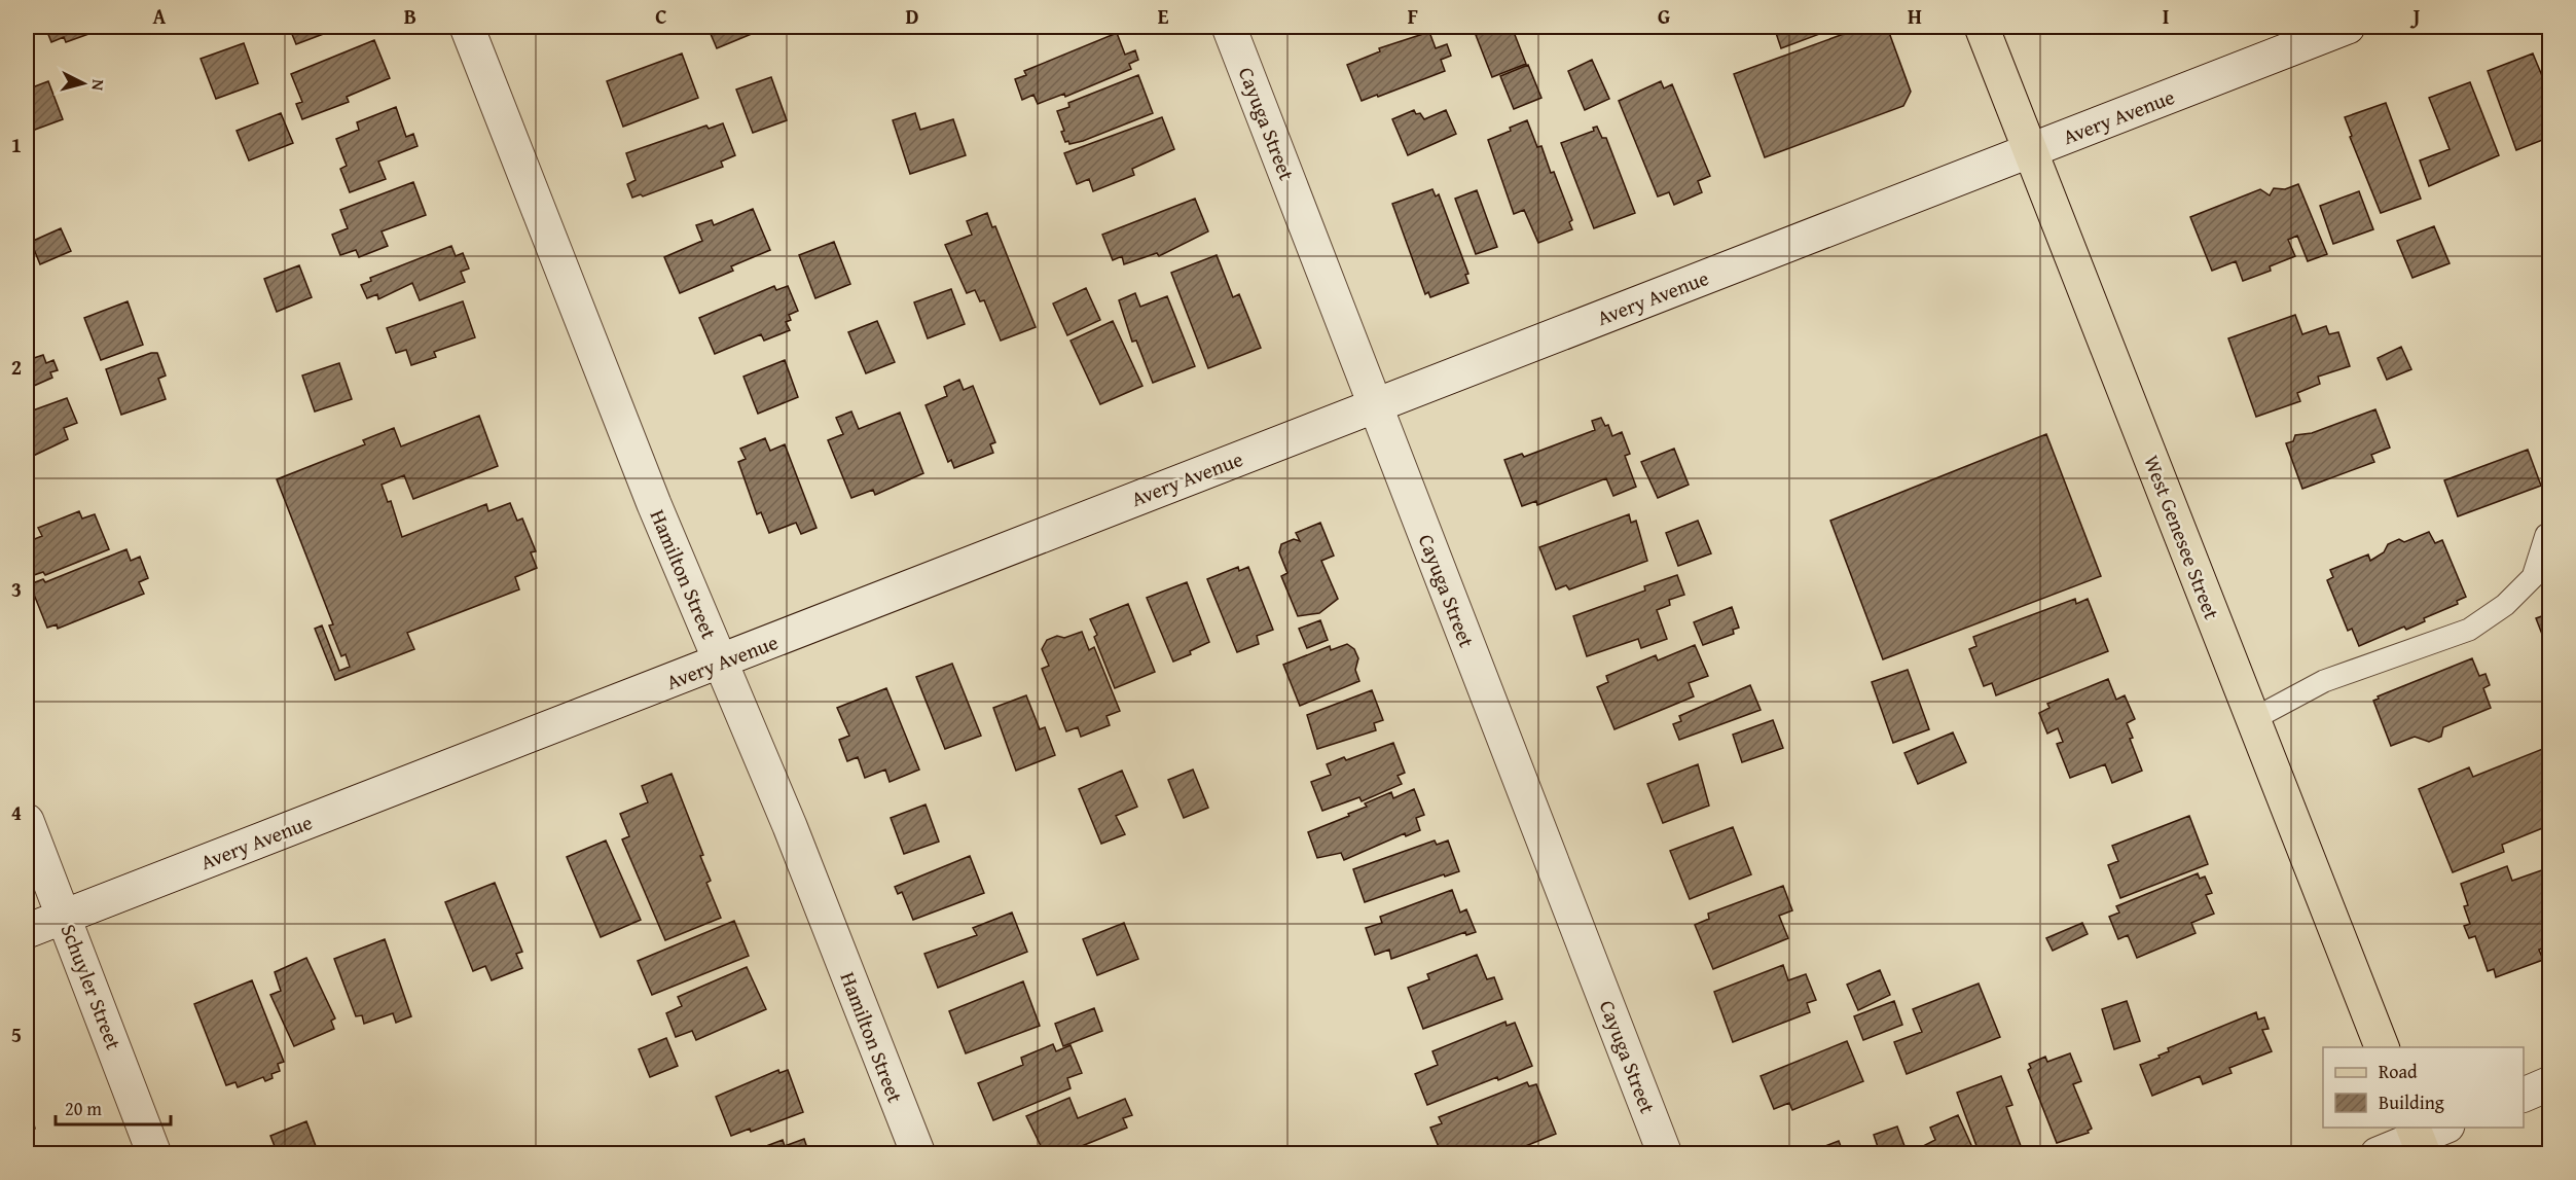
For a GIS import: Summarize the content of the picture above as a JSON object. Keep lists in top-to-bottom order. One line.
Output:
{"streets":{"main road":["West Genesee Street"],"street":["Avery Avenue","Cayuga Street","Hamilton Street","Schuyler Street"]},"crossings":[["Avery Avenue","Cayuga Street"],["Avery Avenue","West Genesee Street"],["Avery Avenue","Hamilton Street"],["Avery Avenue","Schuyler Street"]],"legend":["Road","Building"],"scale_bar":"20 m","north":"right","grid":{"columns":["A","B","C","D","E","F","G","H","I","J"],"rows":["1","2","3","4","5"]}}
